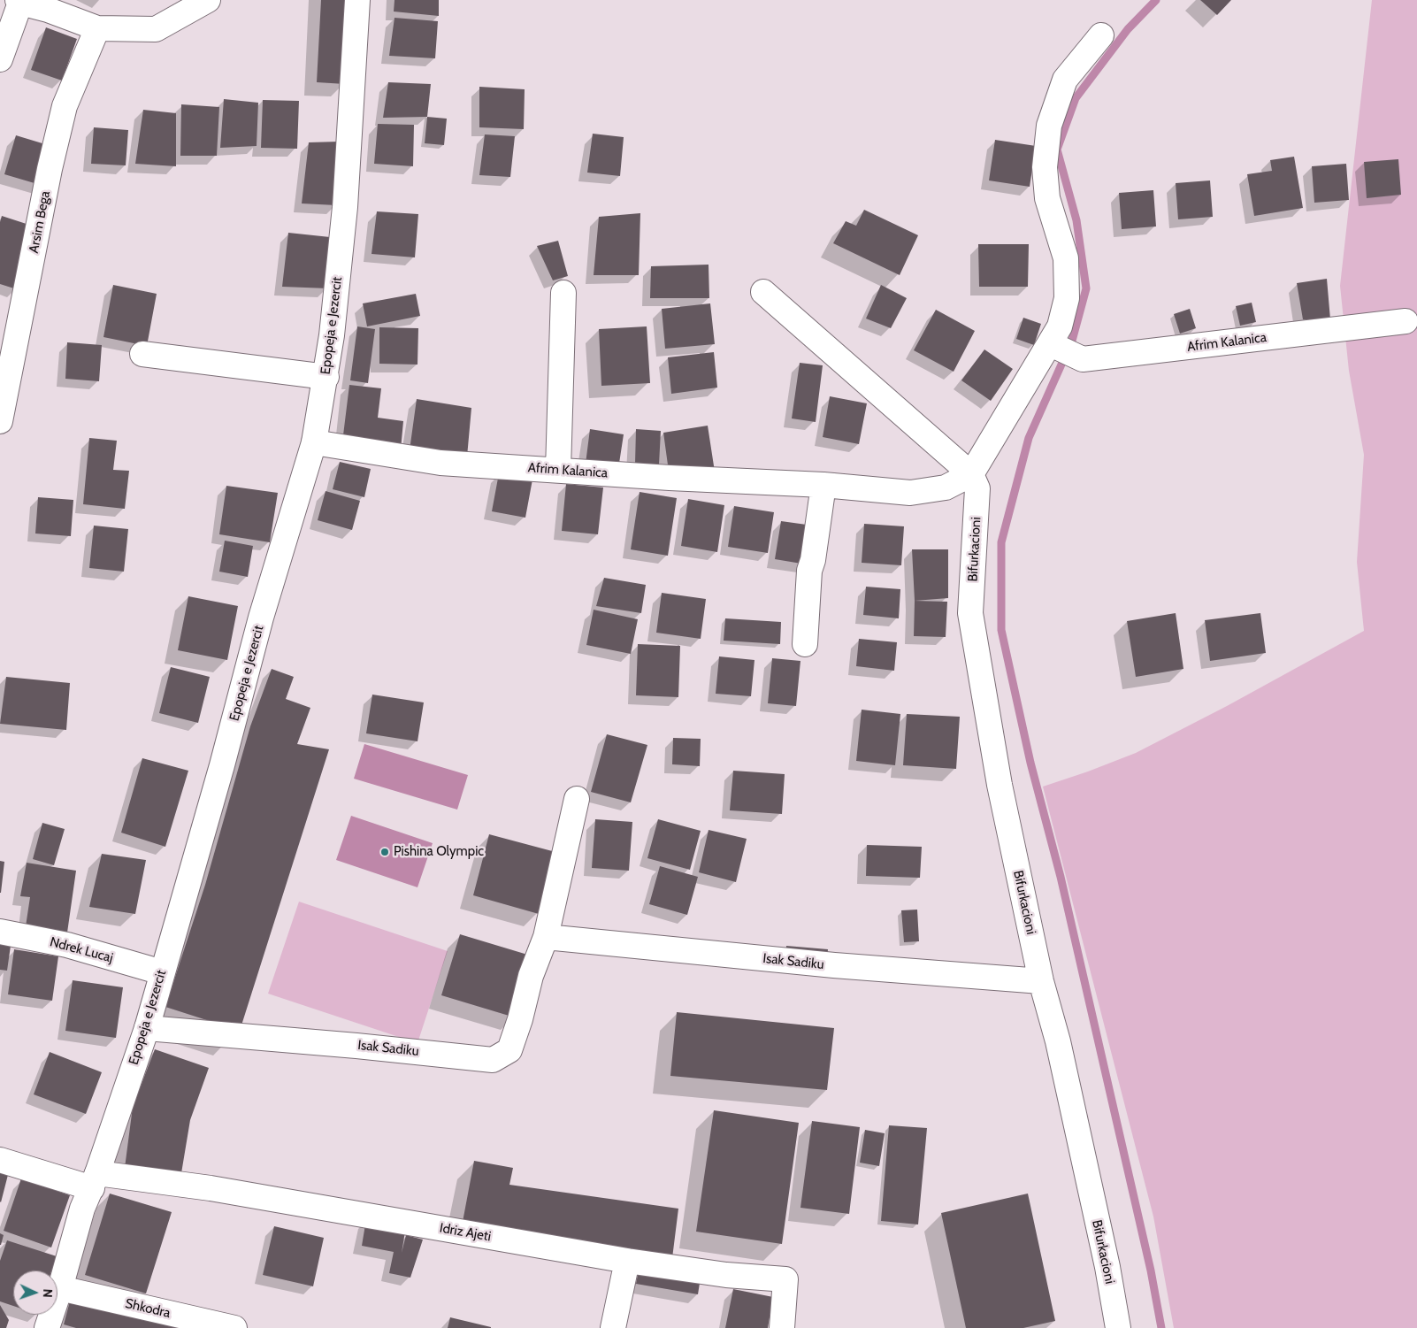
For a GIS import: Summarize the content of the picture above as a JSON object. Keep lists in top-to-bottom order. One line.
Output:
{"streets":{"street":["Arsim Bega","Epopeja e Jezercit","Afrim Kalanica","Bifurkacioni","Ndrek Lucaj","Isak Sadiku","Idriz Ajeti","Shkodra"]},"crossings":[["Epopeja e Jezercit","Afrim Kalanica"],["Epopeja e Jezercit","Ndrek Lucaj"],["Epopeja e Jezercit","Isak Sadiku"],["Epopeja e Jezercit","Idriz Ajeti"],["Epopeja e Jezercit","Shkodra"],["Afrim Kalanica","Bifurkacioni"],["Bifurkacioni","Isak Sadiku"]],"places":["Pishina Olympic"],"north":"right"}
